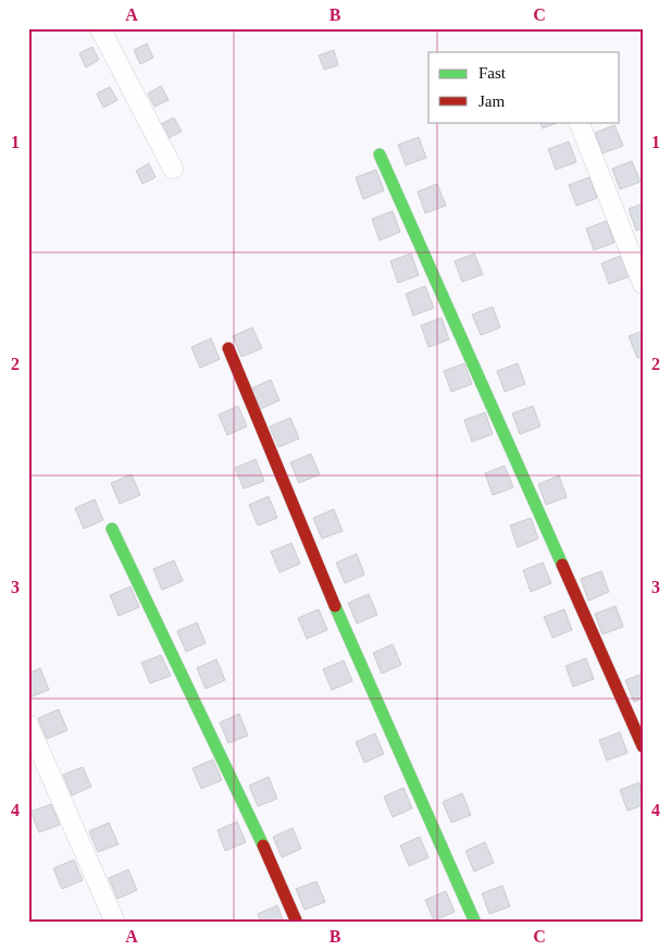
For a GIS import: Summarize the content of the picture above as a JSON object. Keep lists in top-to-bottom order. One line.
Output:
{"legend":["Fast","Jam"],"grid":{"columns":["A","B","C"],"rows":["1","2","3","4"]}}
